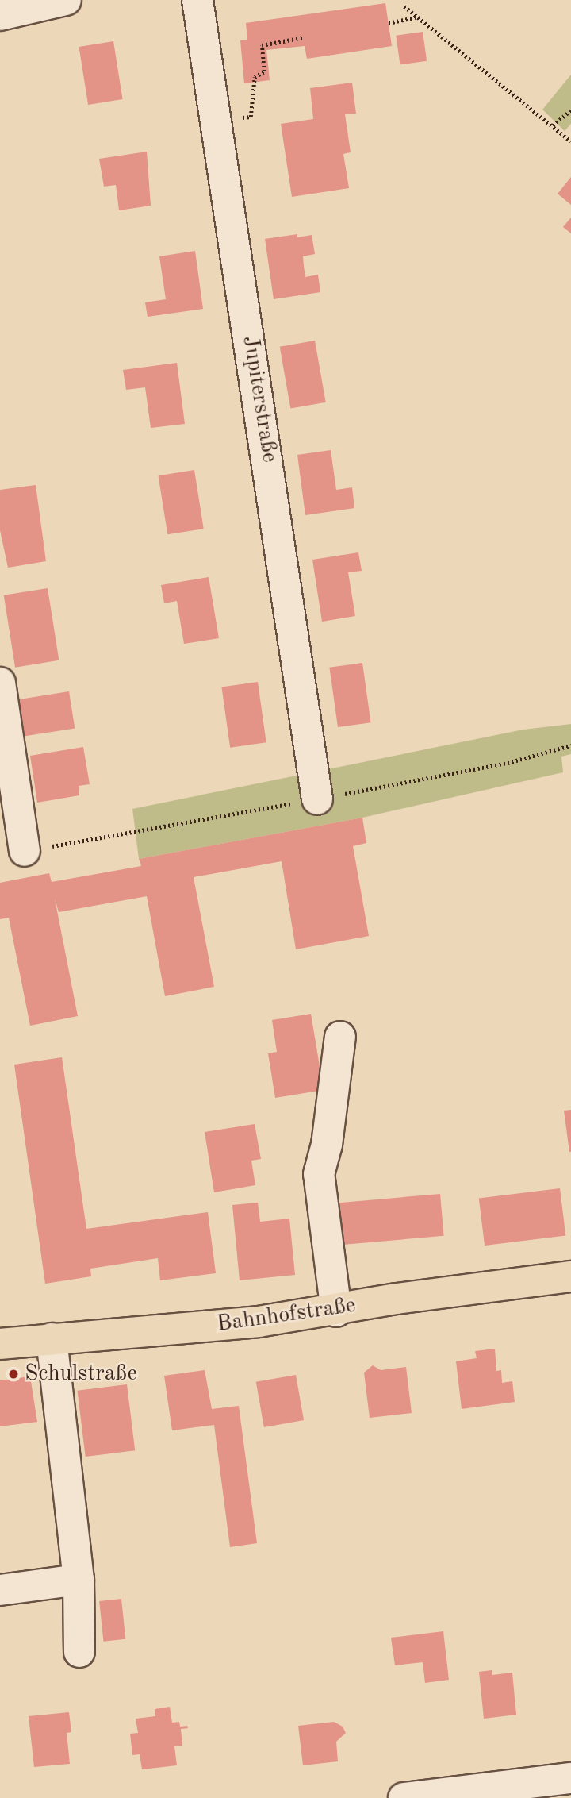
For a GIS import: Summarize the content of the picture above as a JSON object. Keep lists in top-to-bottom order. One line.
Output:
{"streets":{"main road":["Bahnhofstraße"],"street":["Jupiterstraße"]},"places":["Schulstraße"]}
